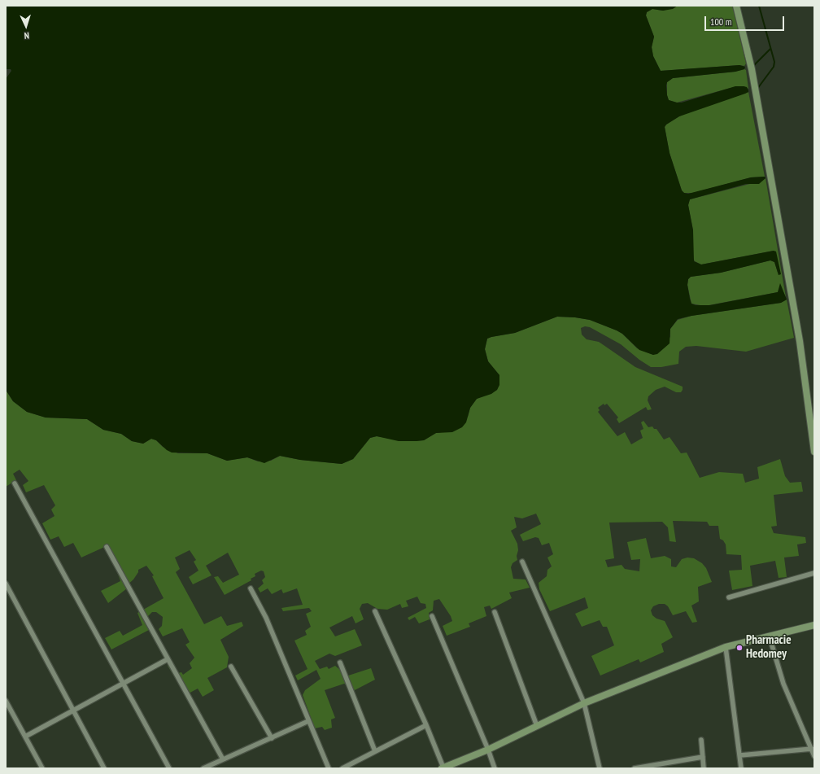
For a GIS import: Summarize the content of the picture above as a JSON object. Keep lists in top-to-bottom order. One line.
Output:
{"places":["Pharmacie Hedomey"],"scale_bar":"100 m","north":"bottom"}
